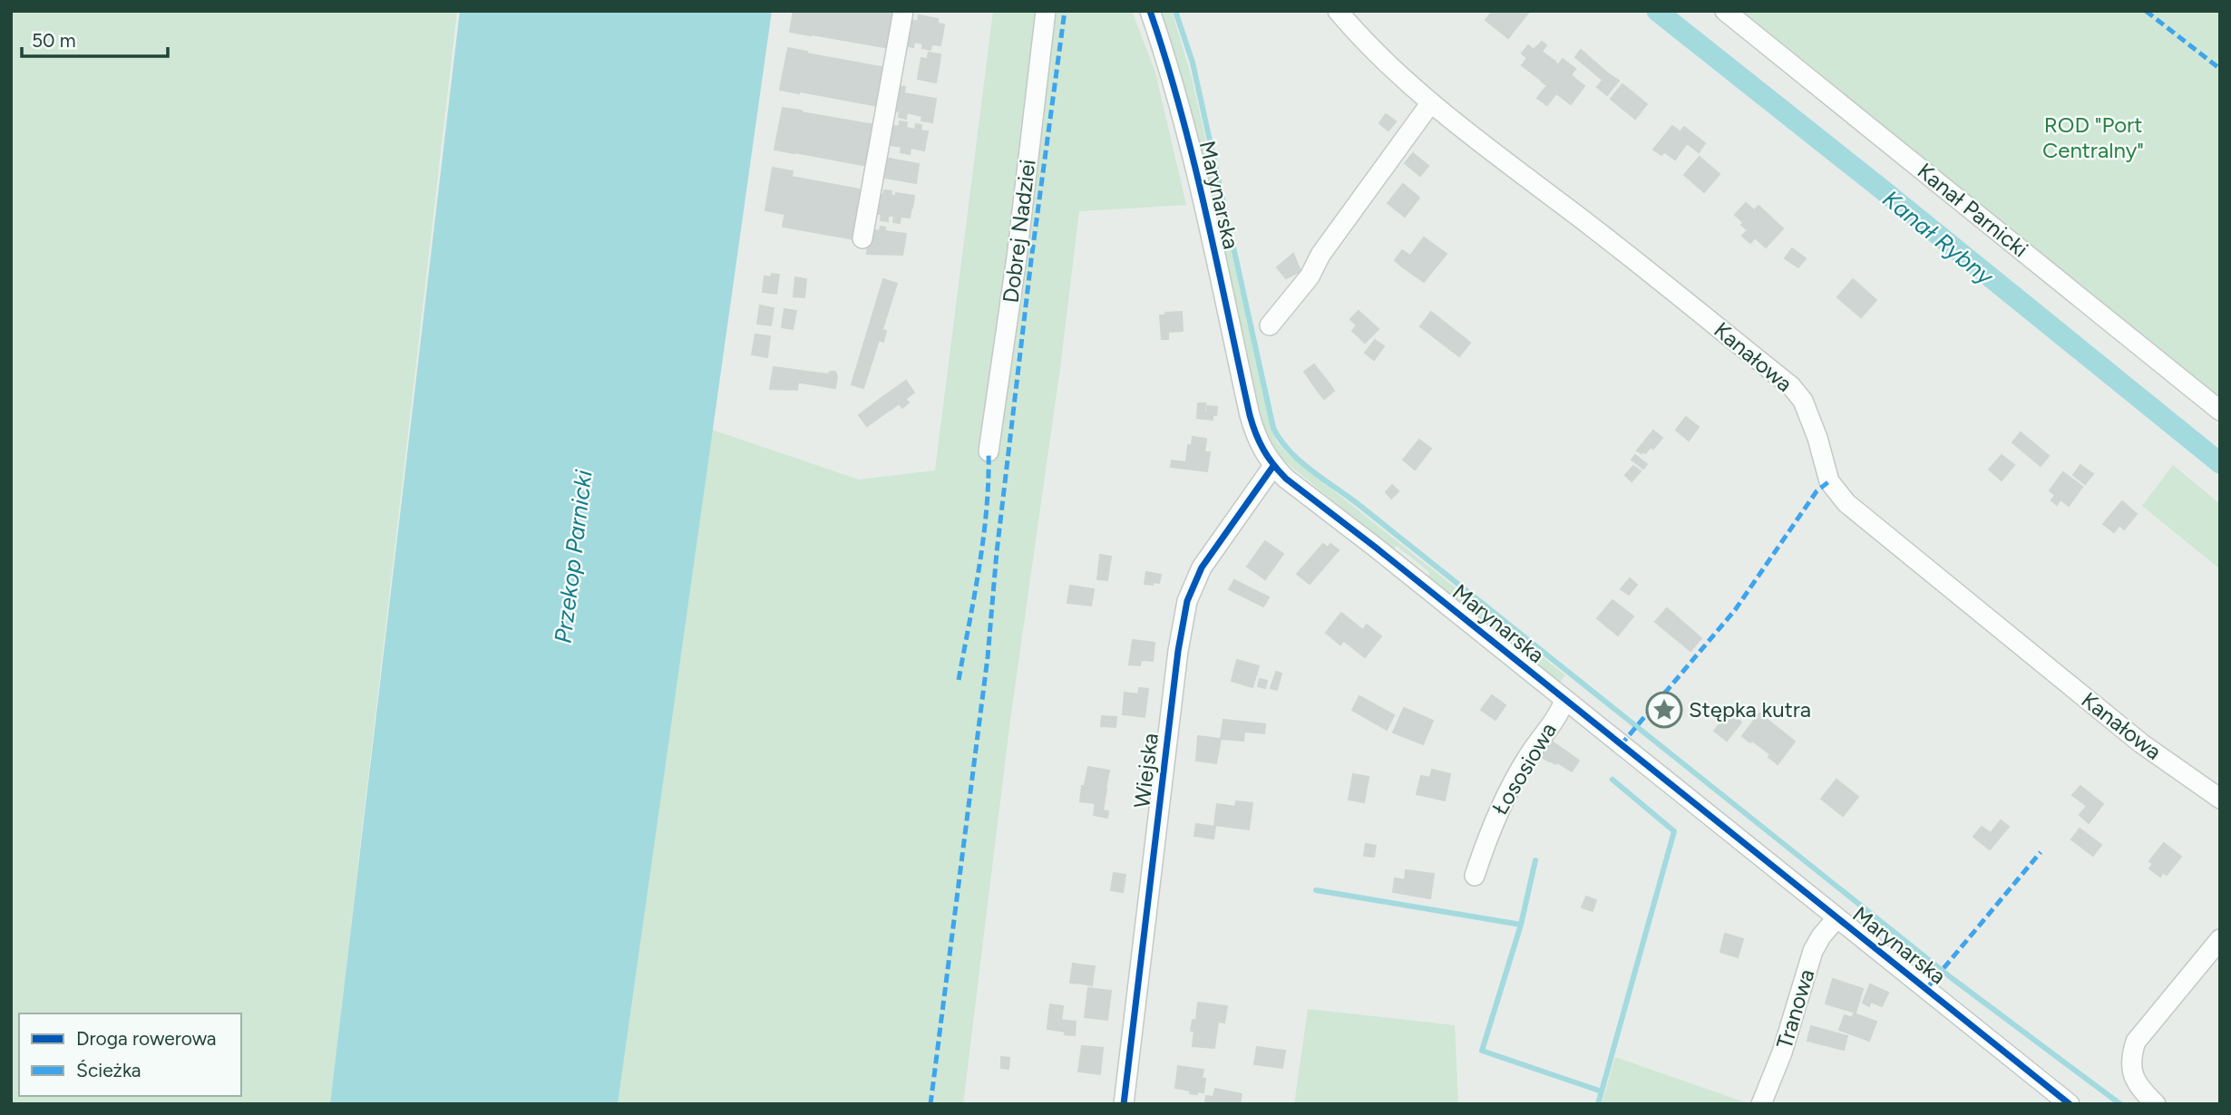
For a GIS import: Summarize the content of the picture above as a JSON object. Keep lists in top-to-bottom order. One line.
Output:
{"streets":{"street":["Marynarska","Kanał Parnicki","Dobrej Nadziei","Kanałowa","Łososiowa","Wiejska","Tranowa"]},"crossings":[["Marynarska","Łososiowa"],["Marynarska","Wiejska"],["Marynarska","Tranowa"]],"water":["Kanał Rybny","Przekop Parnicki"],"parks":["ROD \"Port Centralny\""],"places":{"place":["Stępka kutra"]},"legend":["Droga rowerowa","Ścieżka"],"scale_bar":"50 m"}
